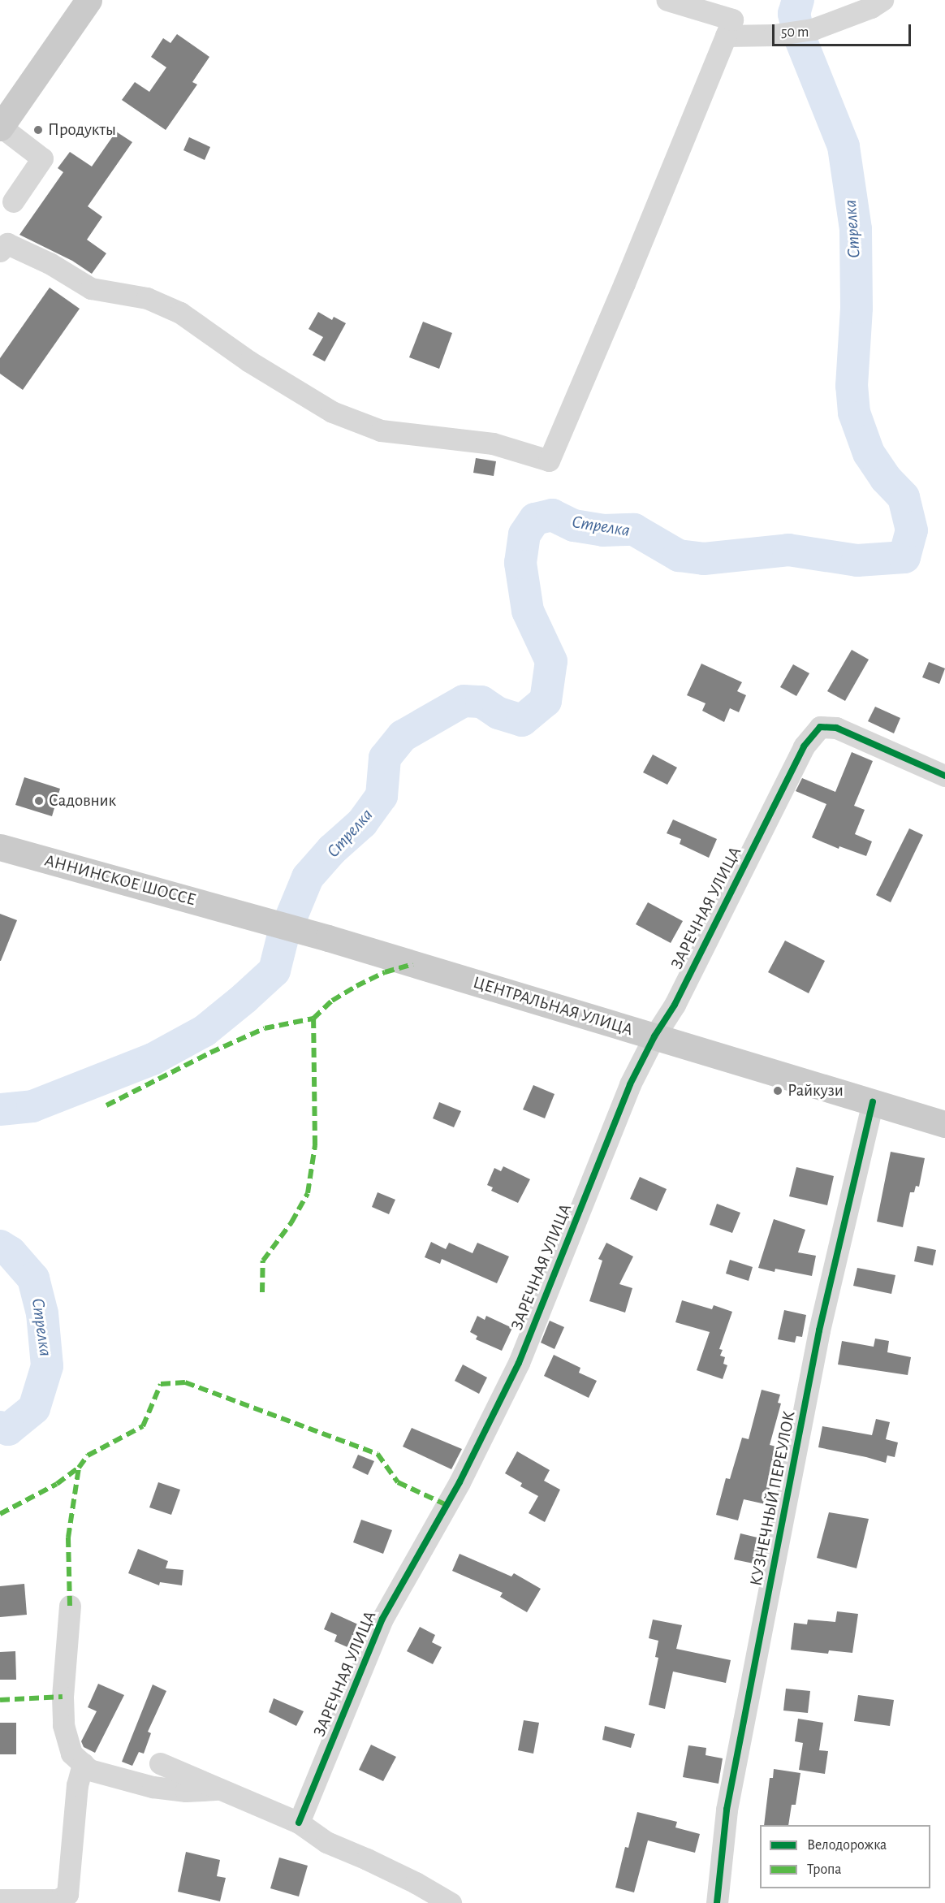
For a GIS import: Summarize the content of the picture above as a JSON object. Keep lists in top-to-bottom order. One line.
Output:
{"streets":{"main road":["АННИНСКОЕ ШОССЕ","ЦЕНТРАЛЬНАЯ УЛИЦА"],"street":["ЗАРЕЧНАЯ УЛИЦА","КУЗНЕЧНЫЙ ПЕРЕУЛОК"]},"crossings":[["АННИНСКОЕ ШОССЕ","ЦЕНТРАЛЬНАЯ УЛИЦА"],["ЗАРЕЧНАЯ УЛИЦА","ЦЕНТРАЛЬНАЯ УЛИЦА"],["ЦЕНТРАЛЬНАЯ УЛИЦА","КУЗНЕЧНЫЙ ПЕРЕУЛОК"]],"water":["Стрелка"],"places":["Продукты","Садовник","Райкузи"],"legend":["Велодорожка","Тропа"],"scale_bar":"50 m"}
